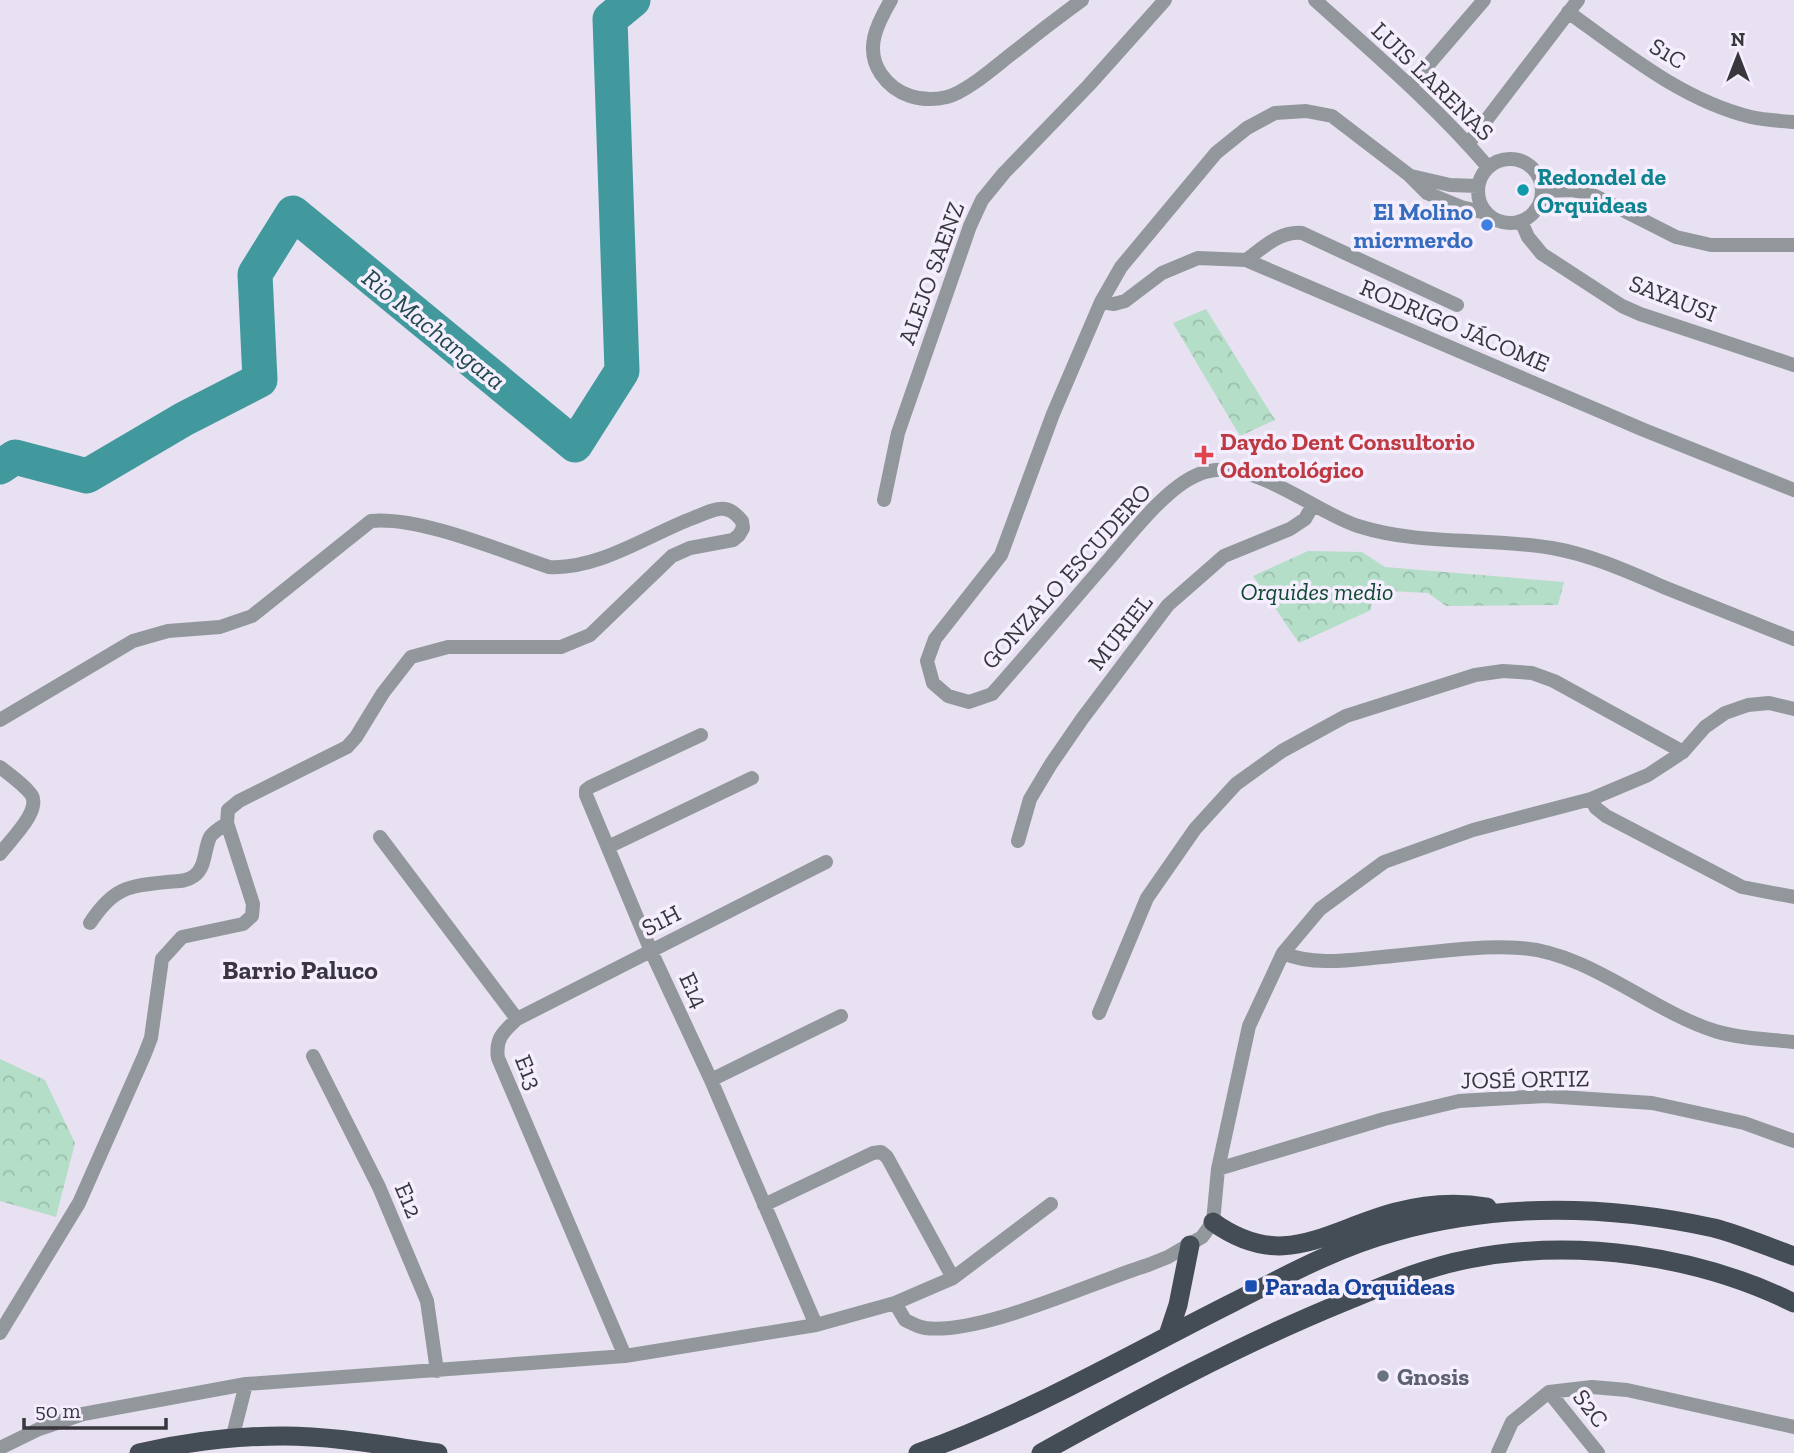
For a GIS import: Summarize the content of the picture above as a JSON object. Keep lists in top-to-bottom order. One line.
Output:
{"streets":{"street":["S1C","LUIS LARENAS","ALEJO SAENZ","SAYAUSI","RODRIGO JÁCOME","GONZALO ESCUDERO","MURIEL","S1H","E14","E13","JOSÉ ORTIZ","E12","S2C"]},"crossings":[["LUIS LARENAS","SAYAUSI"],["LUIS LARENAS","GONZALO ESCUDERO"],["SAYAUSI","GONZALO ESCUDERO"],["RODRIGO JÁCOME","GONZALO ESCUDERO"],["GONZALO ESCUDERO","MURIEL"],["S1H","E14"],["S1H","E13"]],"districts":["Barrio Paluco"],"water":["Rio Machangara"],"parks":["Orquides medio"],"places":{"other":["Redondel de Orquideas","El Molino micrmerdo","Gnosis"],"health":["Daydo Dent Consultorio Odontológico"],"transit":["Parada Orquideas"]},"scale_bar":"50 m","north":"top"}
